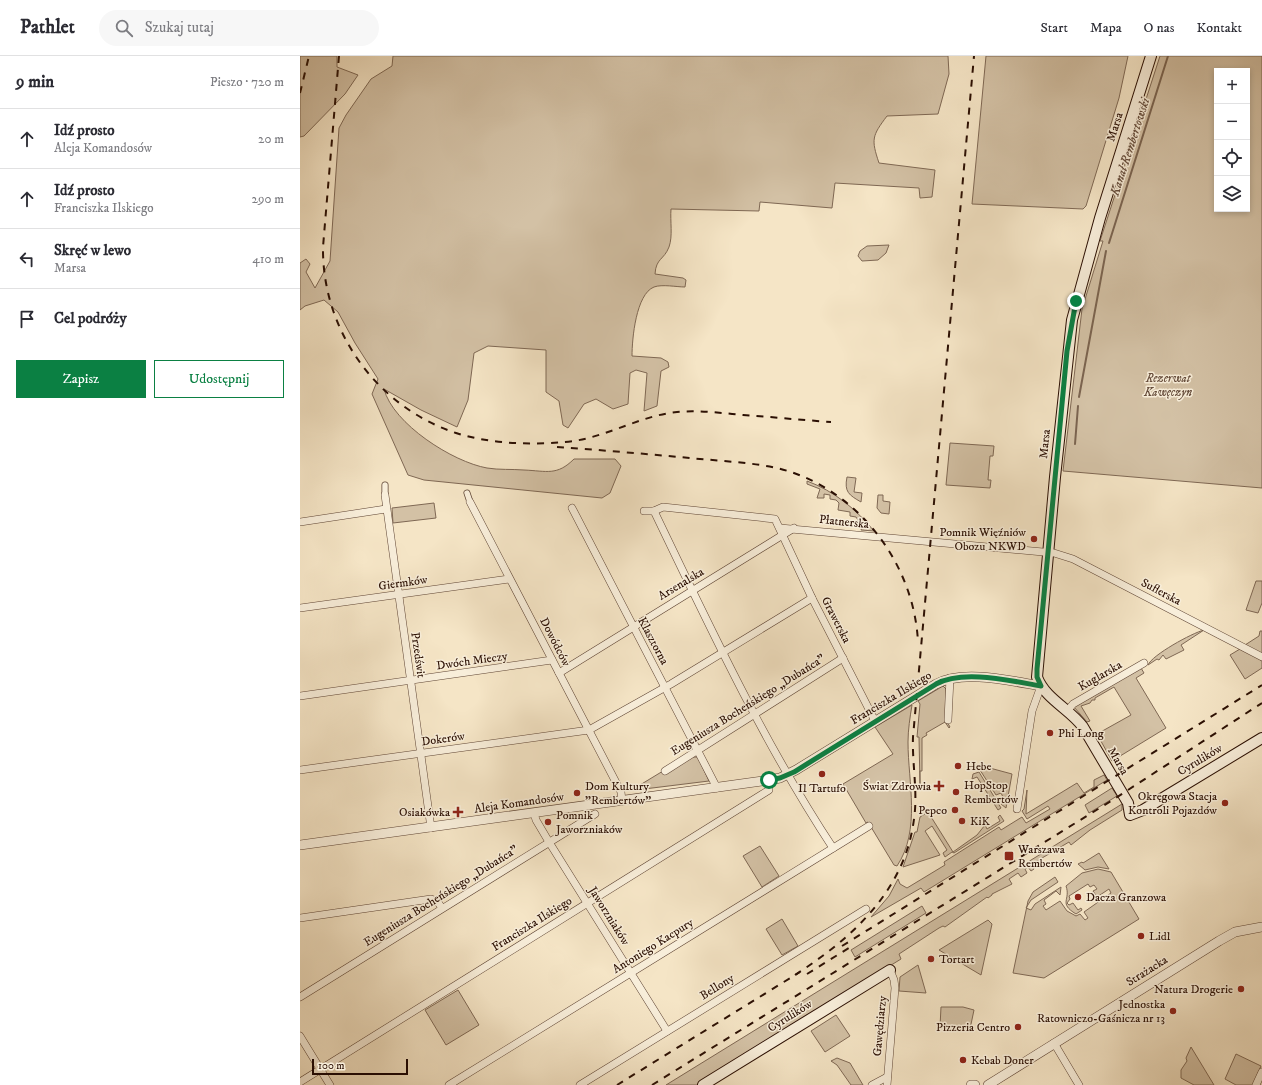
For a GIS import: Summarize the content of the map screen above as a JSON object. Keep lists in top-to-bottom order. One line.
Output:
{"streets":{"main road":["Marsa","Cyrulików"],"street":["Płatnerska","Giermków","Arsenalska","Suflerska","Grawerska","Klasztorna","Dowódców","Przedświt","Dwóch Mieczy","Kuglarska","Franciszka Ilskiego","Eugeniusza Bocheńskiego „Dubańca”","Dokerów","Aleja Komandosów","Jaworzniaków","Antoniego Kacpury","Strażacka","Bellony","Gawędziarzy"]},"crossings":[["Marsa","Płatnerska"],["Marsa","Suflerska"],["Marsa","Kuglarska"],["Marsa","Franciszka Ilskiego"],["Marsa","Cyrulików"],["Płatnerska","Arsenalska"],["Płatnerska","Suflerska"],["Płatnerska","Grawerska"],["Giermków","Dowódców"],["Giermków","Przedświt"],["Arsenalska","Grawerska"],["Arsenalska","Klasztorna"],["Arsenalska","Dowódców"],["Grawerska","Franciszka Ilskiego"],["Grawerska","Eugeniusza Bocheńskiego „Dubańca”"],["Klasztorna","Eugeniusza Bocheńskiego „Dubańca”"],["Klasztorna","Aleja Komandosów"],["Dowódców","Dwóch Mieczy"],["Dowódców","Dokerów"],["Dowódców","Aleja Komandosów"],["Przedświt","Dwóch Mieczy"],["Przedświt","Dokerów"],["Przedświt","Aleja Komandosów"],["Franciszka Ilskiego","Aleja Komandosów"],["Franciszka Ilskiego","Jaworzniaków"],["Eugeniusza Bocheńskiego „Dubańca”","Jaworzniaków"],["Cyrulików","Gawędziarzy"],["Aleja Komandosów","Jaworzniaków"],["Jaworzniaków","Antoniego Kacpury"],["Jaworzniaków","Bellony"]],"water":["Kanał Rembertowski"],"parks":["Rezerwat Kawęczyn"],"places":{"other":["Pomnik Więźniów Obozu NKWD","Phi Long","Hebe","Il Tartufo","HopStop Rembertów","Dom Kultury \"Rembertów\"","Okręgowa Stacja Kontroli Pojazdów","Pepco","KiK","Pomnik Jaworzniaków","Dacza Granzowa","Lidl","Tortart","Natura Drogerie","Jednostka Ratowniczo-Gaśnicza nr 13","Pizzeria Centro","Kebab Doner"],"health":["Świat Zdrowia","Osiakówka"],"transit":["Warszawa Rembertów"]},"scale_bar":"100 m","page":{"header":"Pathlet","search":"Szukaj tutaj","nav":["Start","Mapa","O nas","Kontakt"],"heading":["9 min","Pieszo · 720 m"],"map_buttons":["+","−"],"list":[["Idź prosto","Aleja Komandosów","20 m"],["Idź prosto","Franciszka Ilskiego","290 m"],["Skręć w lewo","Marsa","410 m"],"Cel podróży"],"buttons":["Zapisz","Udostępnij"],"scale":"100 m"}}
